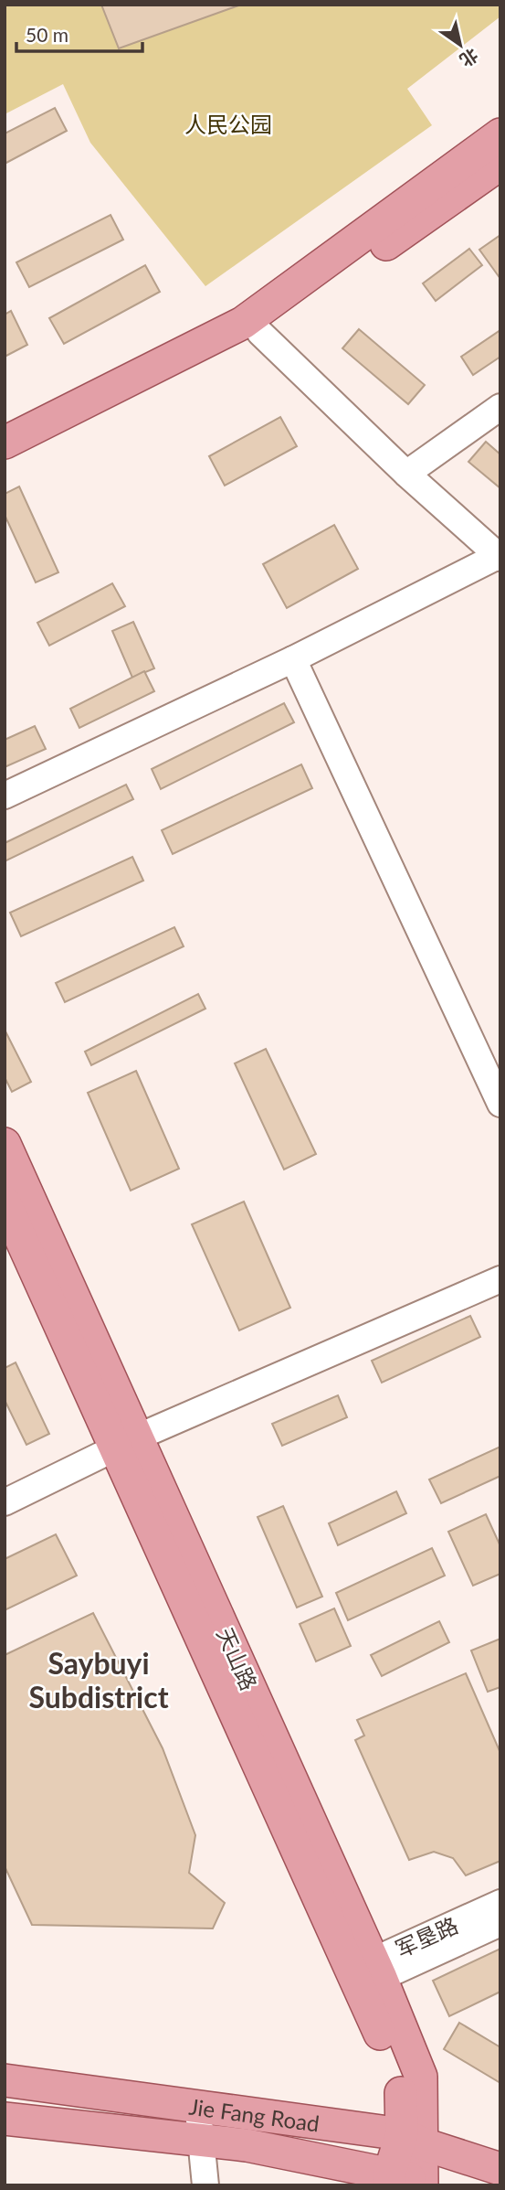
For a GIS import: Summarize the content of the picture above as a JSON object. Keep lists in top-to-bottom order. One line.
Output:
{"streets":{"main road":["天山路","Jie Fang Road"],"street":["军垦路"]},"crossings":[["天山路","军垦路"],["天山路","Jie Fang Road"]],"districts":["Saybuyi Subdistrict"],"parks":["人民公园"],"scale_bar":"50 m","north":"bottom right"}
